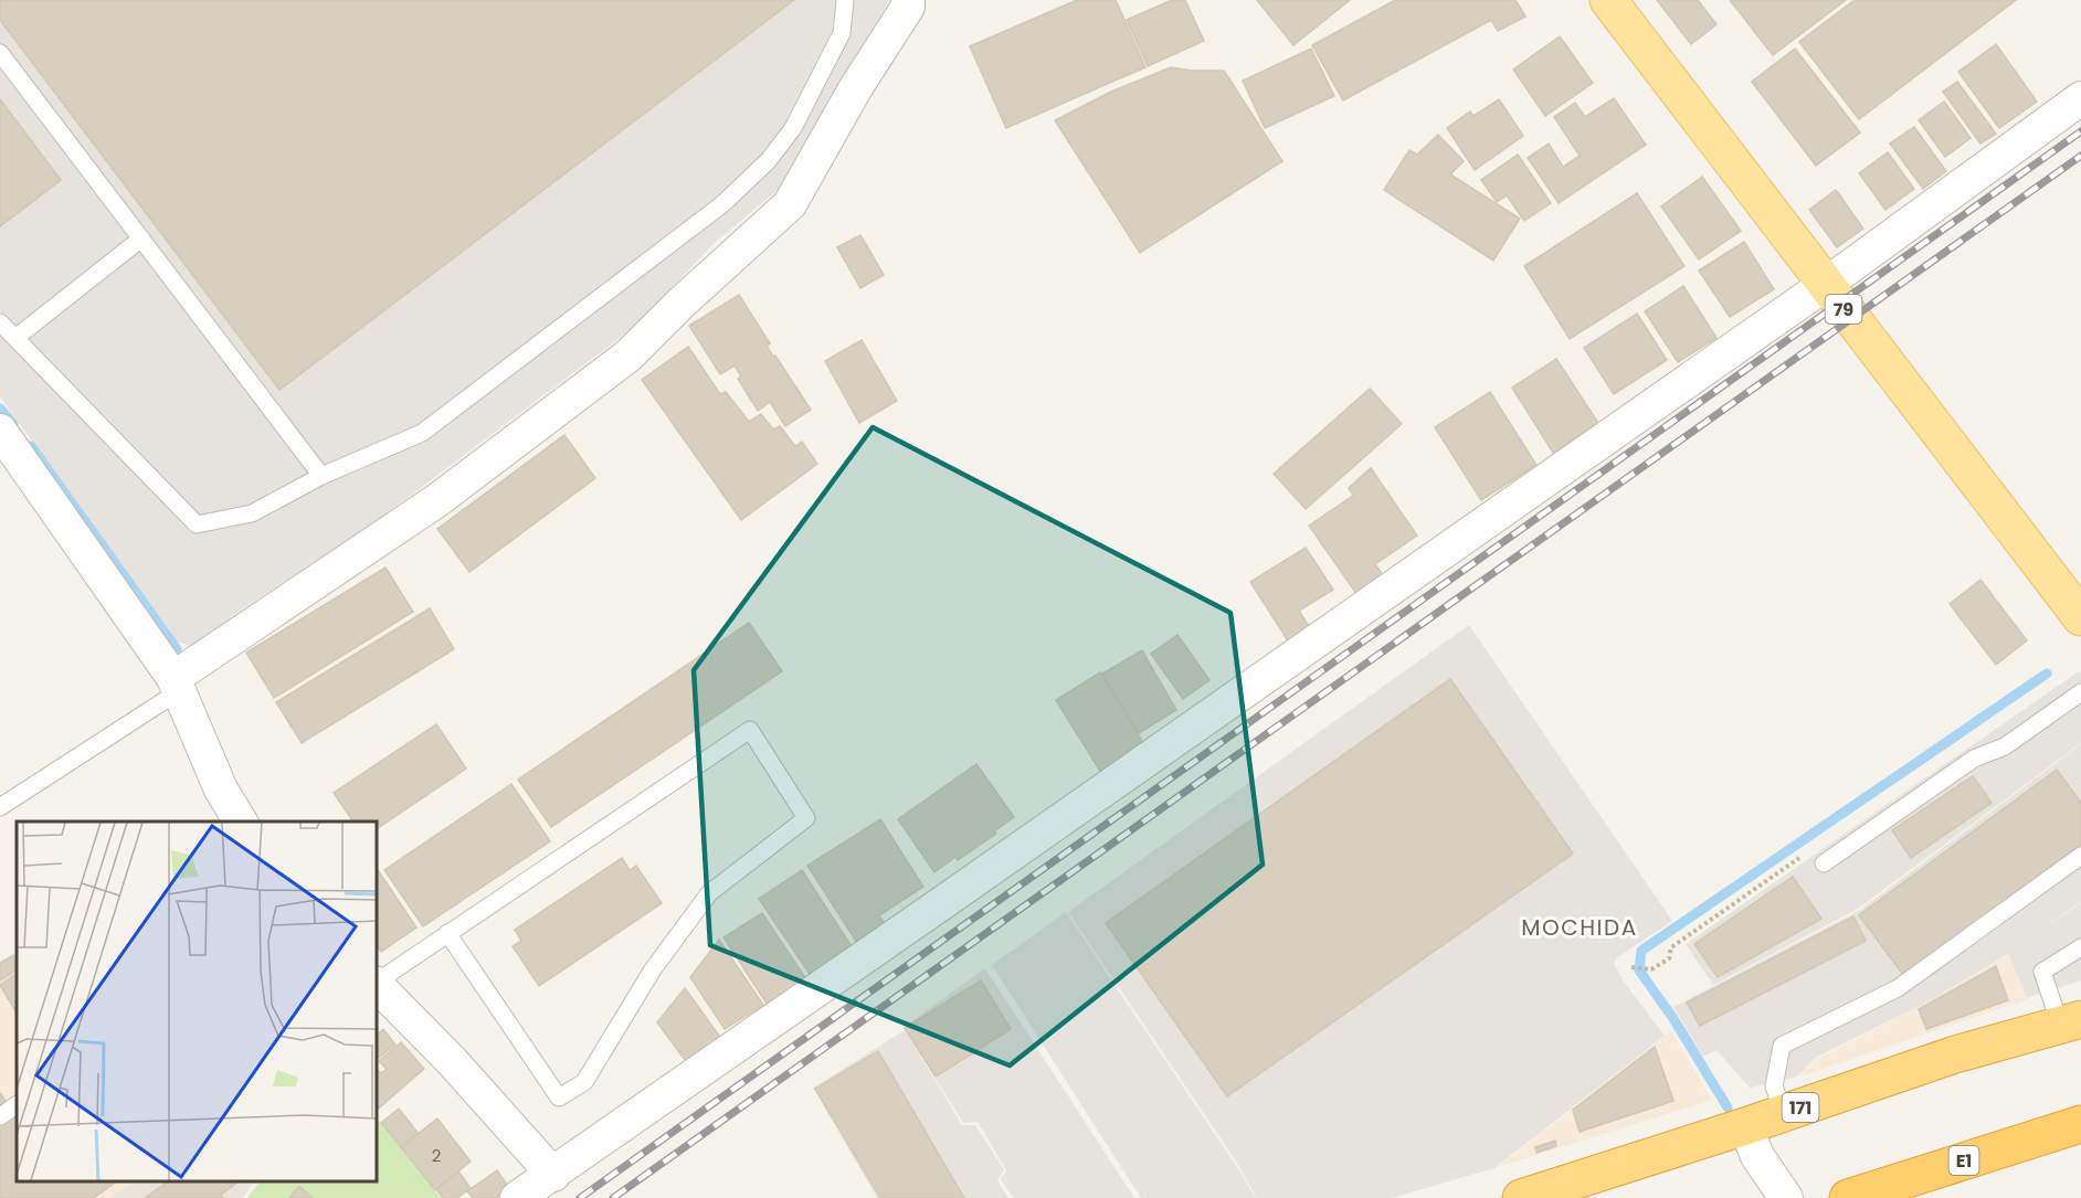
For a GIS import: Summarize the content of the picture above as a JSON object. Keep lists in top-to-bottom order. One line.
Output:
{"streets":{"highway":["171","E1"],"main road":["79"]},"districts":["MOCHIDA"],"house_numbers":["2"]}
